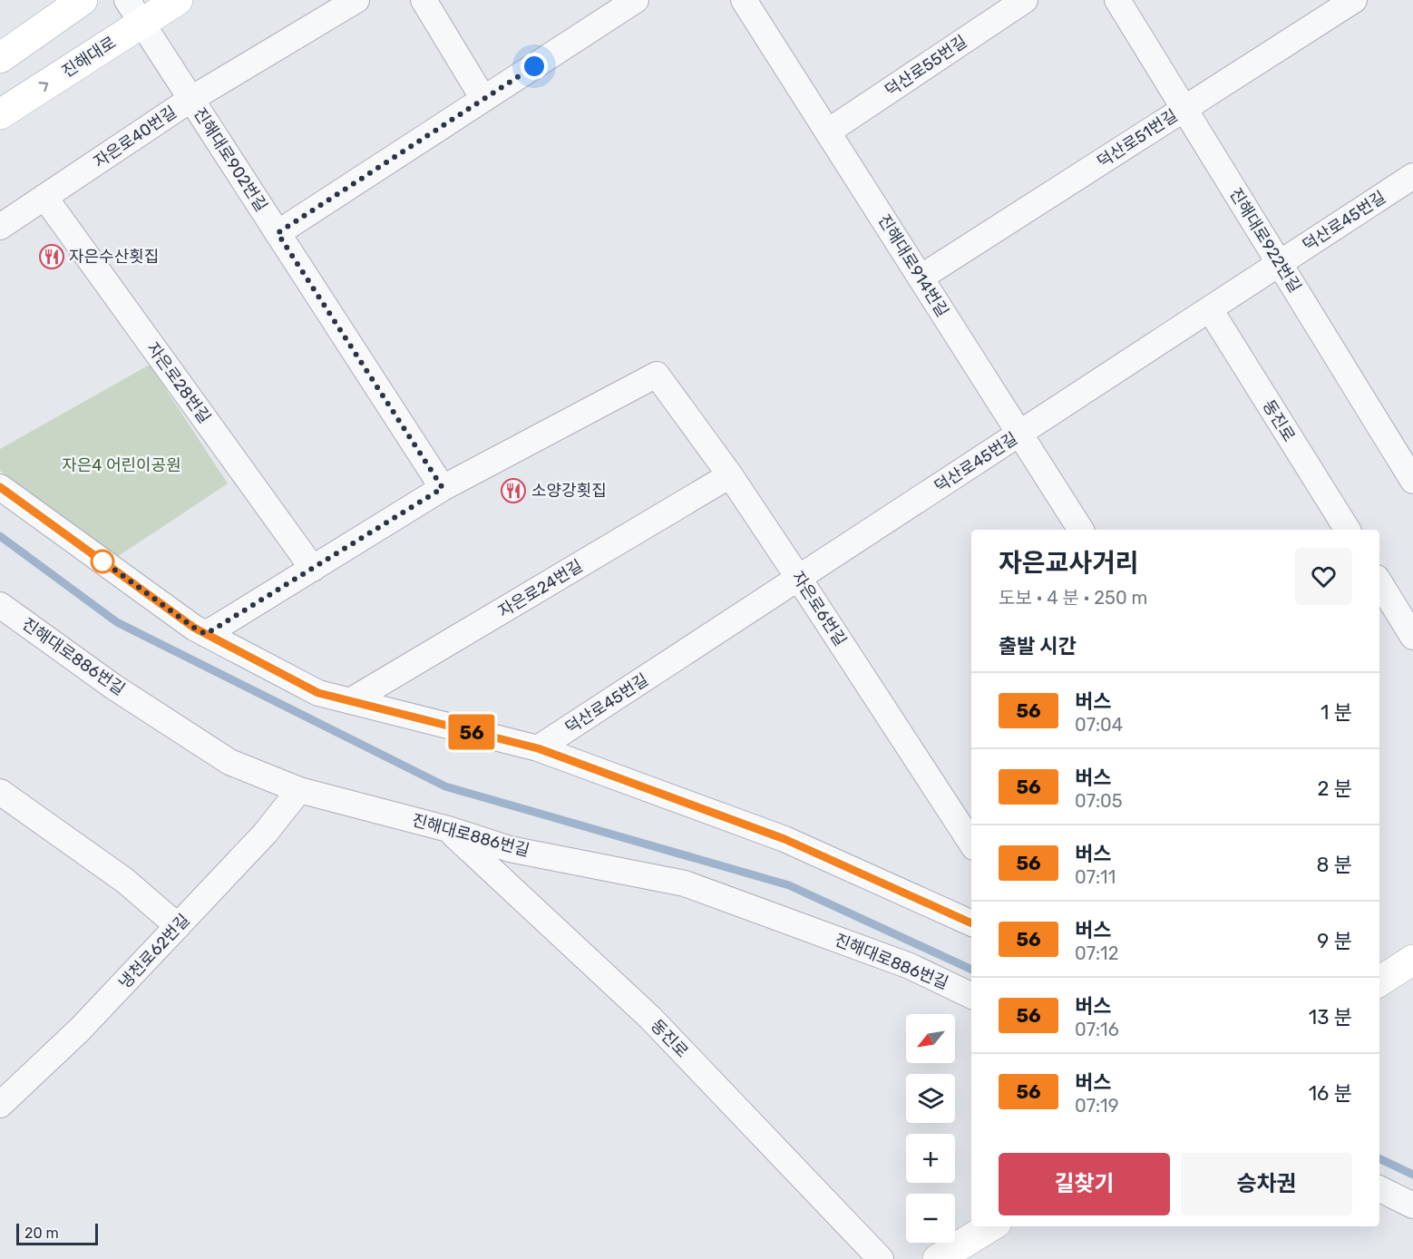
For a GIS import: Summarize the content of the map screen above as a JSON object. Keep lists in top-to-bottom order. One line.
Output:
{"streets":{"main road":["진해대로"],"street":["덕산로55번길","자은로40번길","덕산로51번길","진해대로902번길","덕산로45번길","진해대로922번길","진해대로914번길","자은로28번길","동진로","자은로24번길","자은로6번길","진해대로886번길","냉천로62번길"]},"crossings":[["진해대로","진해대로902번길"],["덕산로55번길","진해대로914번길"],["자은로40번길","진해대로902번길"],["자은로40번길","자은로28번길"],["덕산로51번길","진해대로922번길"],["덕산로51번길","진해대로914번길"],["진해대로902번길","자은로6번길"],["덕산로45번길","진해대로922번길"],["덕산로45번길","진해대로914번길"],["덕산로45번길","동진로"],["덕산로45번길","자은로6번길"],["동진로","진해대로886번길"],["자은로24번길","자은로6번길"],["진해대로886번길","냉천로62번길"]],"parks":["자은4 어린이공원"],"places":{"restaurant":["자은수산횟집","소양강횟집"]},"lines":["bus line 56"],"scale_bar":"20 m","north":"bottom left","page":{"on_map":"56","heading":[["자은교사거리","도보 · 4 분 · 250 m"],"출발 시간"],"list":[{"mark":"56","name":"버스","note":"07:04","value":"1 분"},{"mark":"56","name":"버스","note":"07:05","value":"2 분"},{"mark":"56","name":"버스","note":"07:11","value":"8 분"},{"mark":"56","name":"버스","note":"07:12","value":"9 분"},{"mark":"56","name":"버스","note":"07:16","value":"13 분"},{"mark":"56","name":"버스","note":"07:19","value":"16 분"}],"map_buttons":["+","−"],"buttons":["길찾기","승차권"],"scale":"20 m"}}
